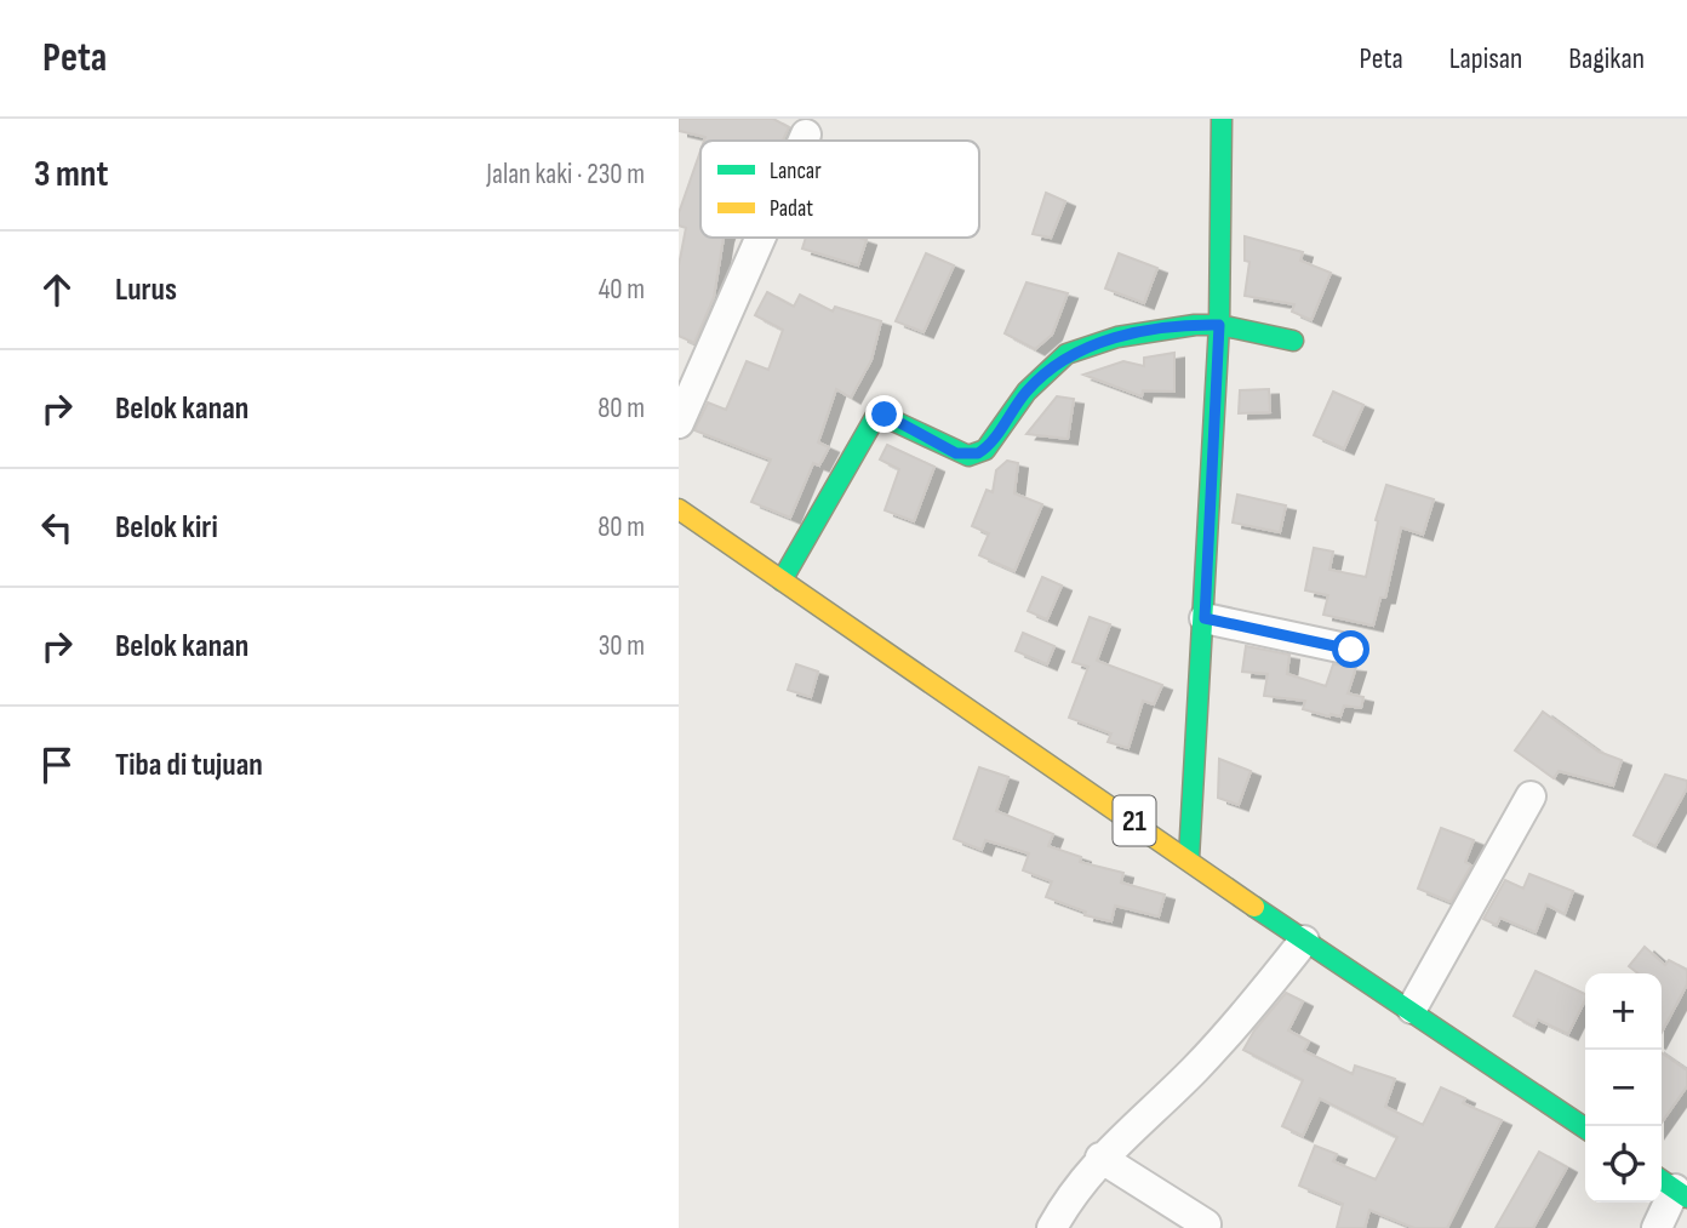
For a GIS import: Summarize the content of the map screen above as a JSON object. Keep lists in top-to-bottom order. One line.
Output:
{"streets":{"main road":["21"]},"legend":["Lancar","Padat"],"page":{"header":"Peta","nav":["Peta","Lapisan","Bagikan"],"heading":["3 mnt","Jalan kaki · 230 m"],"list":[["Lurus","40 m"],["Belok kanan","80 m"],["Belok kiri","80 m"],["Belok kanan","30 m"],"Tiba di tujuan"],"map_buttons":["+","−"]}}
